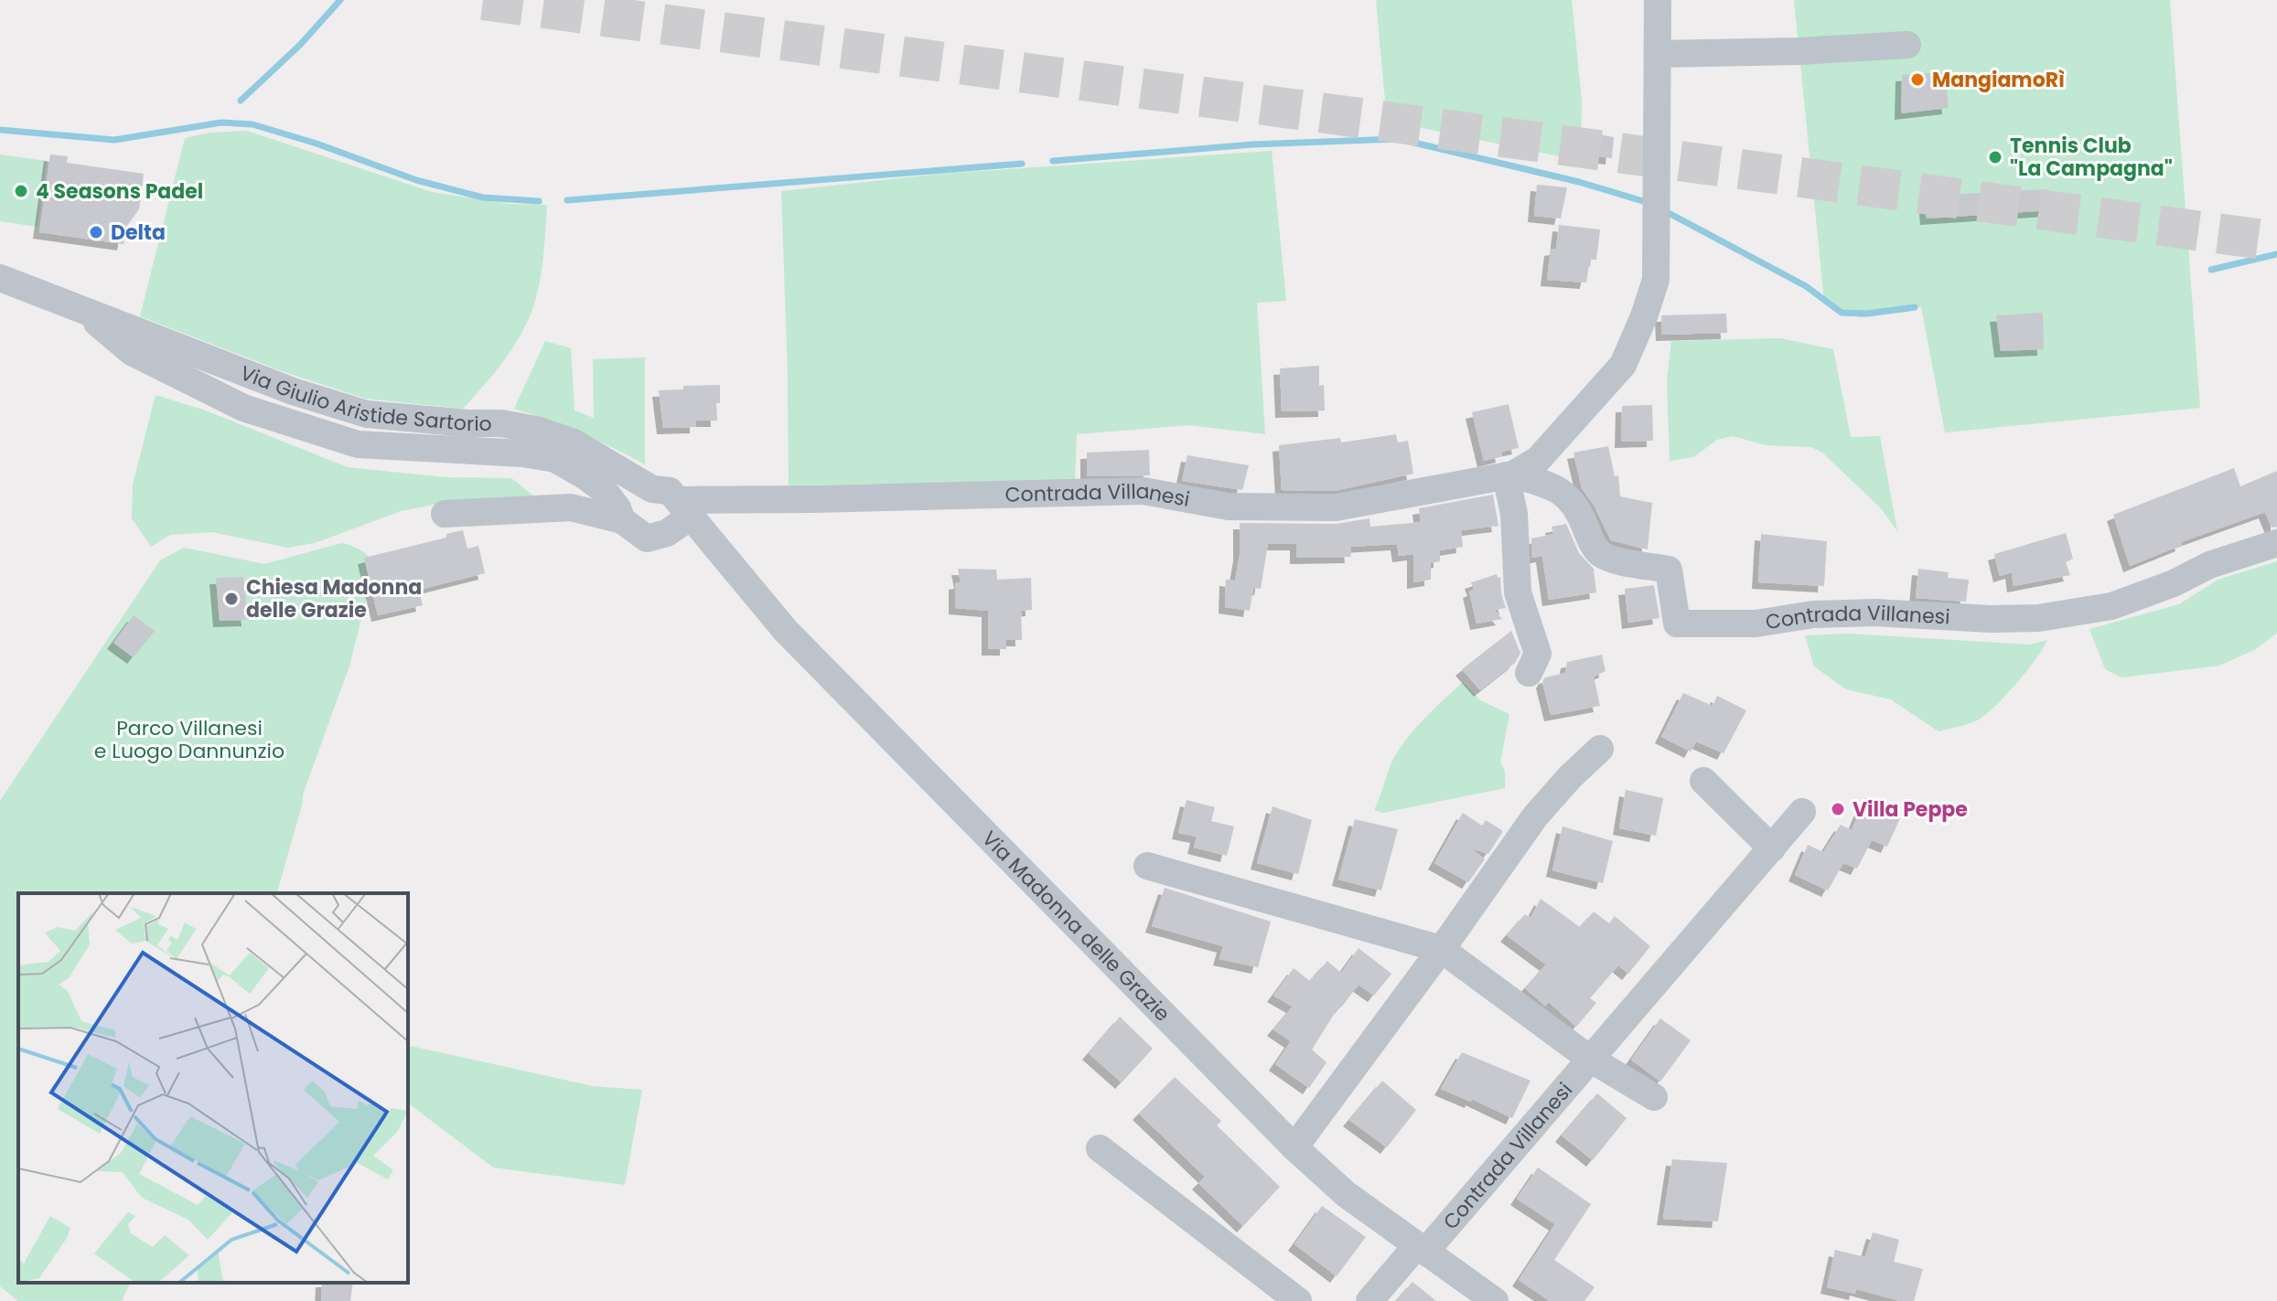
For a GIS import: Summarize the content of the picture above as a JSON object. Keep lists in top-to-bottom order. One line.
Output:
{"streets":{"street":["Via Giulio Aristide Sartorio","Contrada Villanesi","Via Madonna delle Grazie"]},"crossings":[["Via Giulio Aristide Sartorio","Contrada Villanesi"],["Via Giulio Aristide Sartorio","Via Madonna delle Grazie"],["Contrada Villanesi","Via Madonna delle Grazie"]],"parks":["Parco Villanesi e Luogo Dannunzio"],"places":["MangiamoRì","Tennis Club \"La Campagna\"","4 Seasons Padel","Delta","Chiesa Madonna delle Grazie","Villa Peppe"]}
